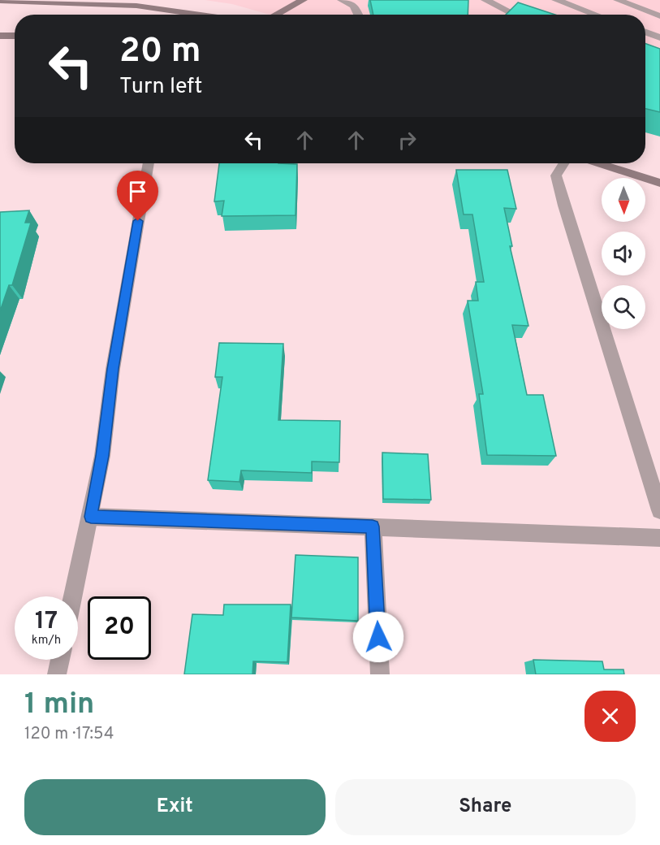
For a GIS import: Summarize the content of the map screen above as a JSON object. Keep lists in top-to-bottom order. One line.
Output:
{"north":"bottom","page":{"turn":["20 m","Turn left"],"speed":"17 km/h","limit":"20","heading":["1 min","120 m · 17:54"],"buttons":["Exit","Share"]}}
